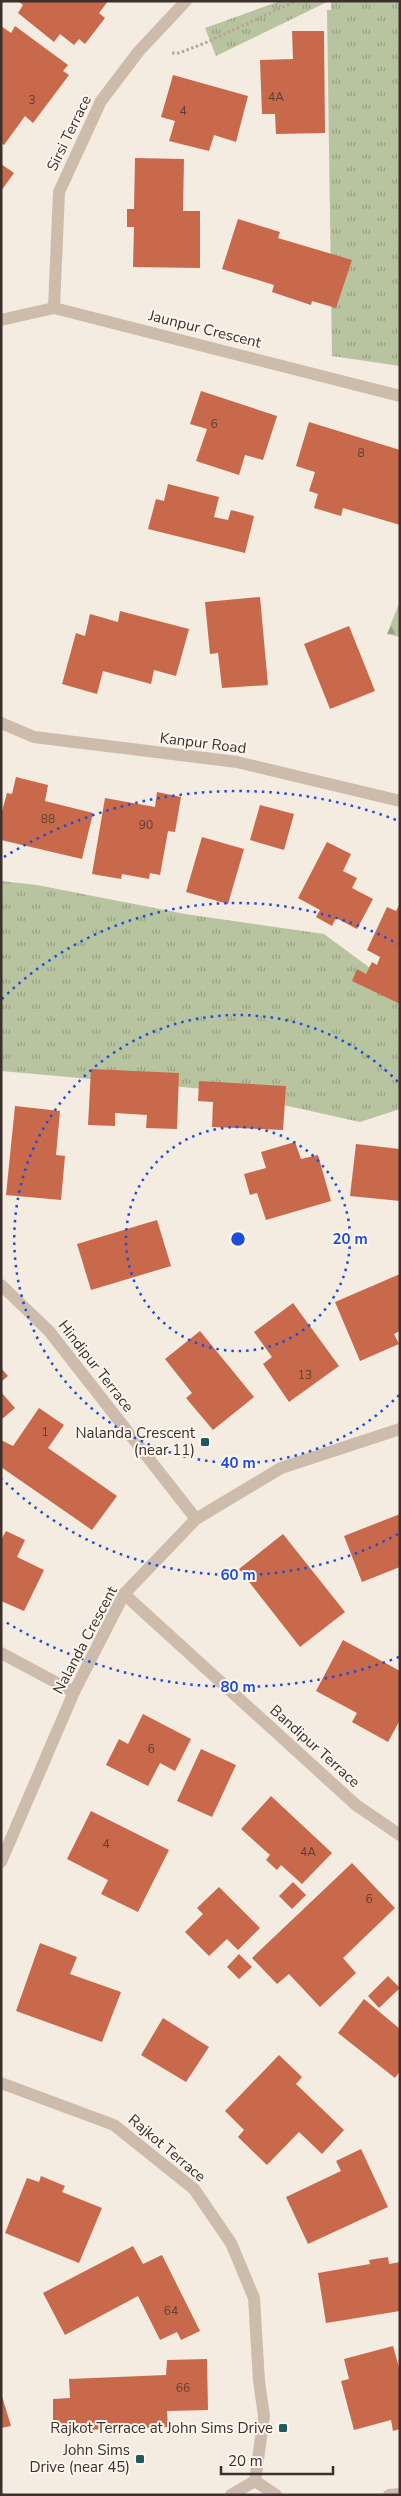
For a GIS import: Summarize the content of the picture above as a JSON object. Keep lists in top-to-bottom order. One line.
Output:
{"streets":{"street":["Sirsi Terrace","Jaunpur Crescent","Kanpur Road","Hindipur Terrace","Nalanda Crescent","Bandipur Terrace","Rajkot Terrace"]},"crossings":[["Sirsi Terrace","Jaunpur Crescent"],["Hindipur Terrace","Nalanda Crescent"],["Nalanda Crescent","Bandipur Terrace"]],"places":{"transit":["Nalanda Crescent (near 11)","Rajkot Terrace at John Sims Drive","John Sims Drive (near 45)"]},"house_numbers":["4A","3","4","6","8","88","90","13","1","6","4","4A","6","64","66"],"scale_bar":"20 m","rings":["20 m","40 m","60 m","80 m"]}
